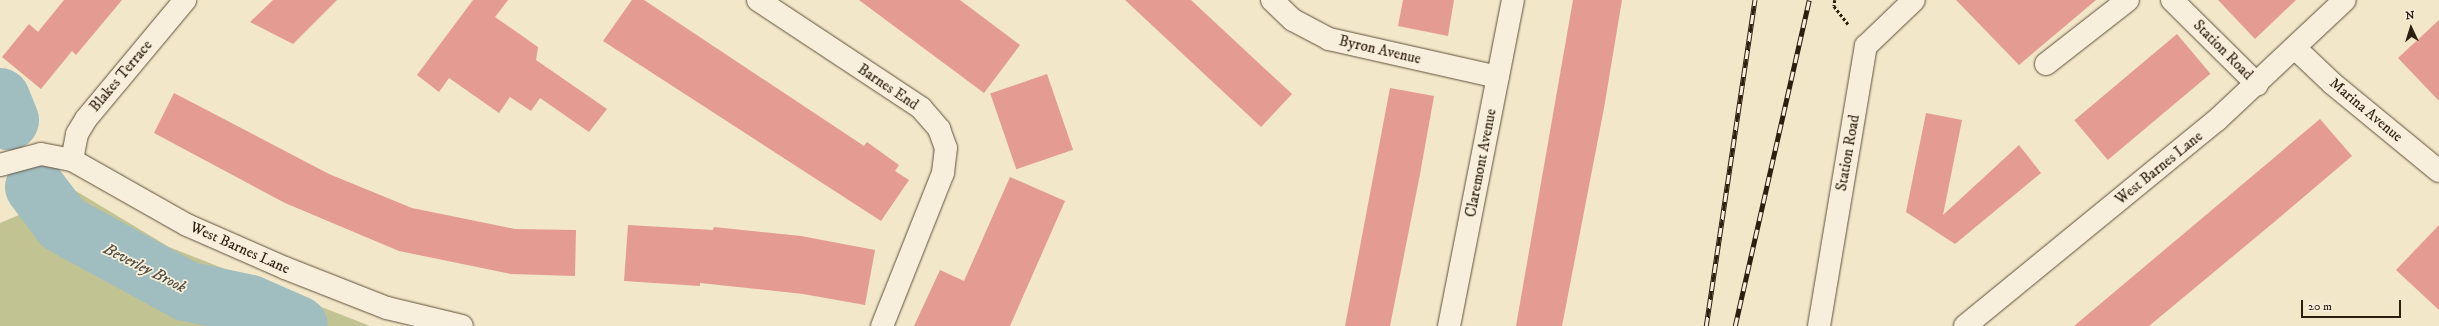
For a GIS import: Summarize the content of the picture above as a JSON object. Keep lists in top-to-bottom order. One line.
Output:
{"streets":{"street":["Byron Avenue","Station Road","Blakes Terrace","Barnes End","Marina Avenue","Claremont Avenue","West Barnes Lane"]},"crossings":[["Byron Avenue","Claremont Avenue"],["Station Road","West Barnes Lane"],["Blakes Terrace","West Barnes Lane"],["Marina Avenue","West Barnes Lane"]],"water":["Beverley Brook"],"scale_bar":"20 m","north":"top"}
